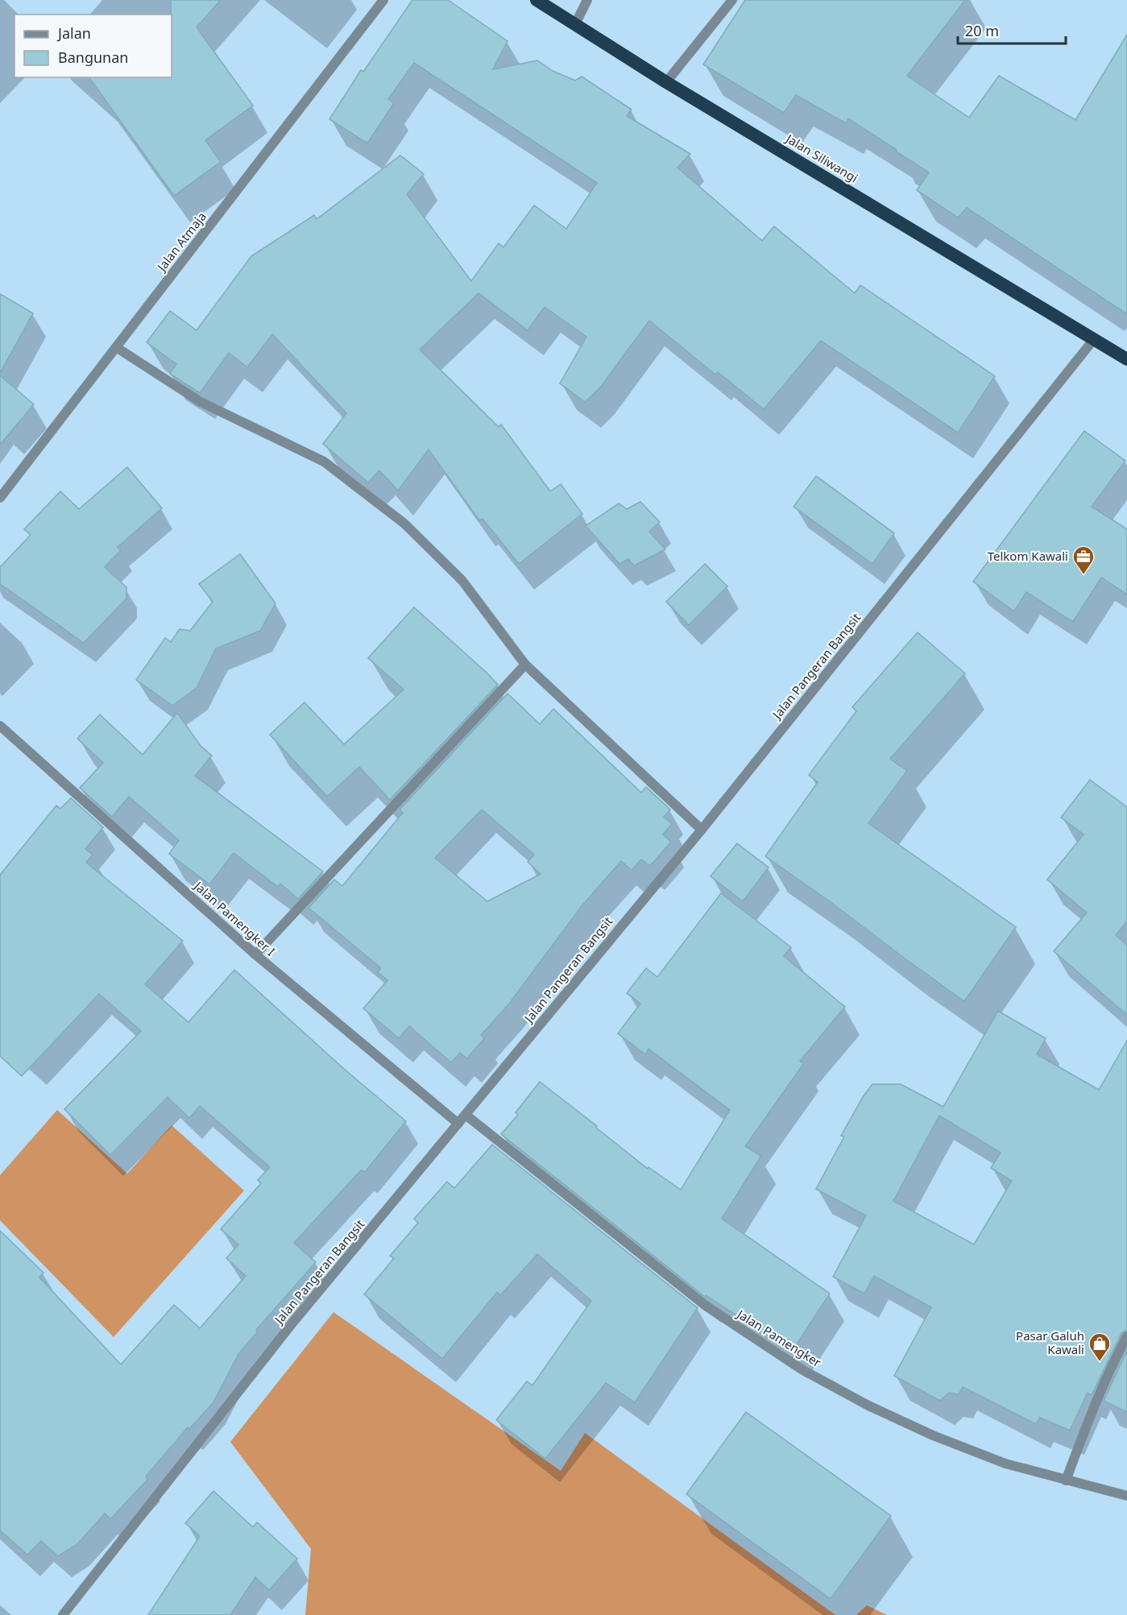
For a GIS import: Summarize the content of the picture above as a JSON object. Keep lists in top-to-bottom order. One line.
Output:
{"streets":{"highway":["Jalan Siliwangi"],"street":["Jalan Atmaja","Jalan Pangeran Bangsit","Jalan Pamengker I","Jalan Pamengker"]},"crossings":[["Jalan Siliwangi","Jalan Pangeran Bangsit"],["Jalan Pangeran Bangsit","Jalan Pamengker I"],["Jalan Pangeran Bangsit","Jalan Pamengker"]],"places":{"office":["Telkom Kawali"],"shop":["Pasar Galuh Kawali"]},"legend":["Jalan","Bangunan"],"scale_bar":"20 m"}
